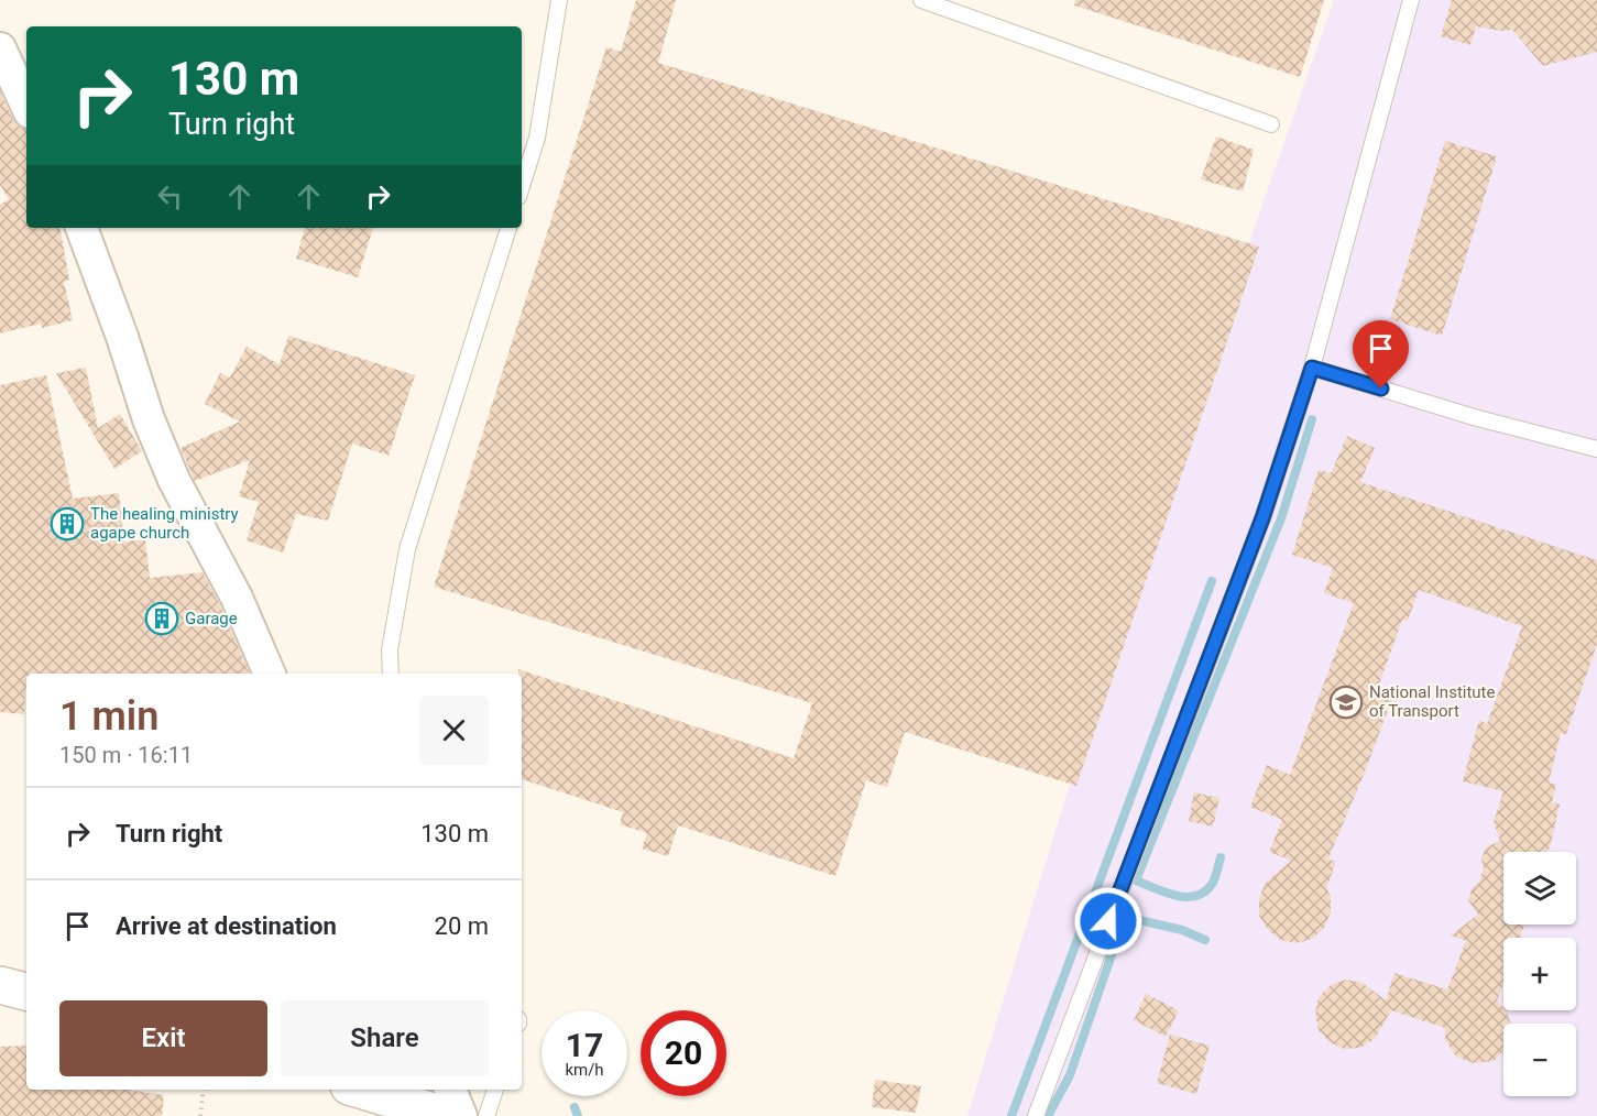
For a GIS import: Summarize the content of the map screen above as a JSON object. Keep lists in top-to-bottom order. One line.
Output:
{"places":{"building":["The healing ministry agape church","Garage"],"school or university":["National Institute of Transport"]},"page":{"turn":["130 m","Turn right"],"heading":["1 min","150 m · 16:11"],"list":[{"name":"Turn right","value":"130 m"},{"name":"Arrive at destination","value":"20 m"}],"map_buttons":["+","−"],"buttons":["Exit","Share"],"speed":"17 km/h","limit":"20"}}
